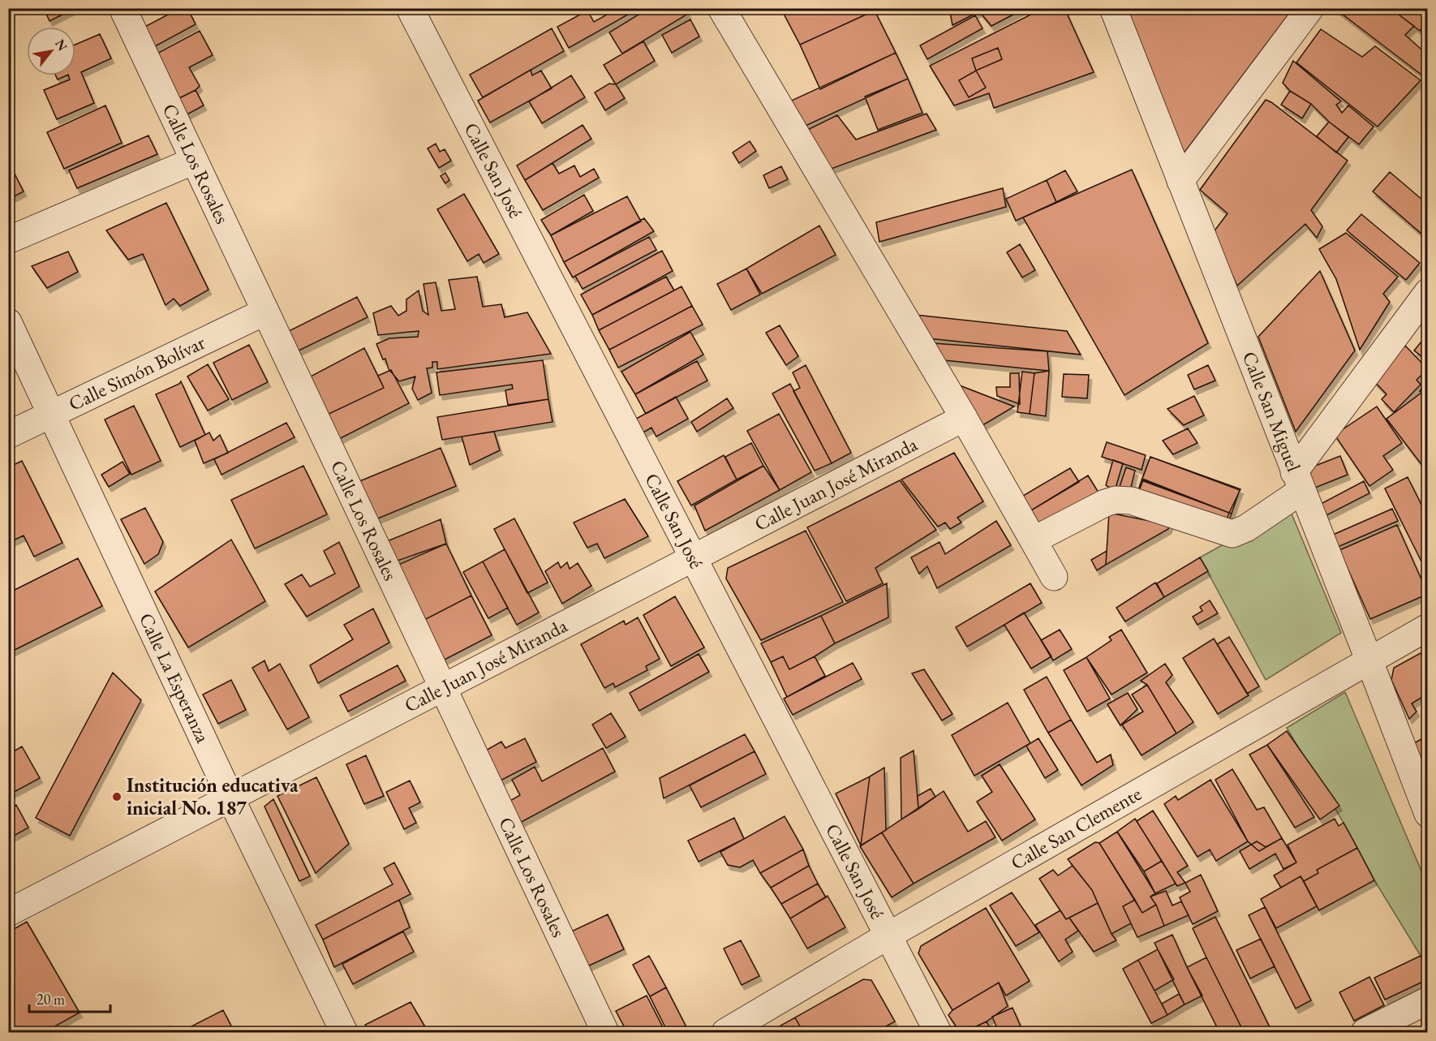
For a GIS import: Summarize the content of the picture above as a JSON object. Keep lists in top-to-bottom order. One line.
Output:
{"streets":{"street":["Calle Los Rosales","Calle San José","Calle Simón Bolívar","Calle San Miguel","Calle Juan José Miranda","Calle La Esperanza","Calle San Clemente"]},"crossings":[["Calle Los Rosales","Calle Simón Bolívar"],["Calle Los Rosales","Calle Juan José Miranda"],["Calle San José","Calle Juan José Miranda"],["Calle San José","Calle San Clemente"],["Calle Simón Bolívar","Calle La Esperanza"],["Calle San Miguel","Calle San Clemente"],["Calle Juan José Miranda","Calle La Esperanza"]],"places":["Institución educativa inicial No. 187"],"scale_bar":"20 m","north":"top right"}
